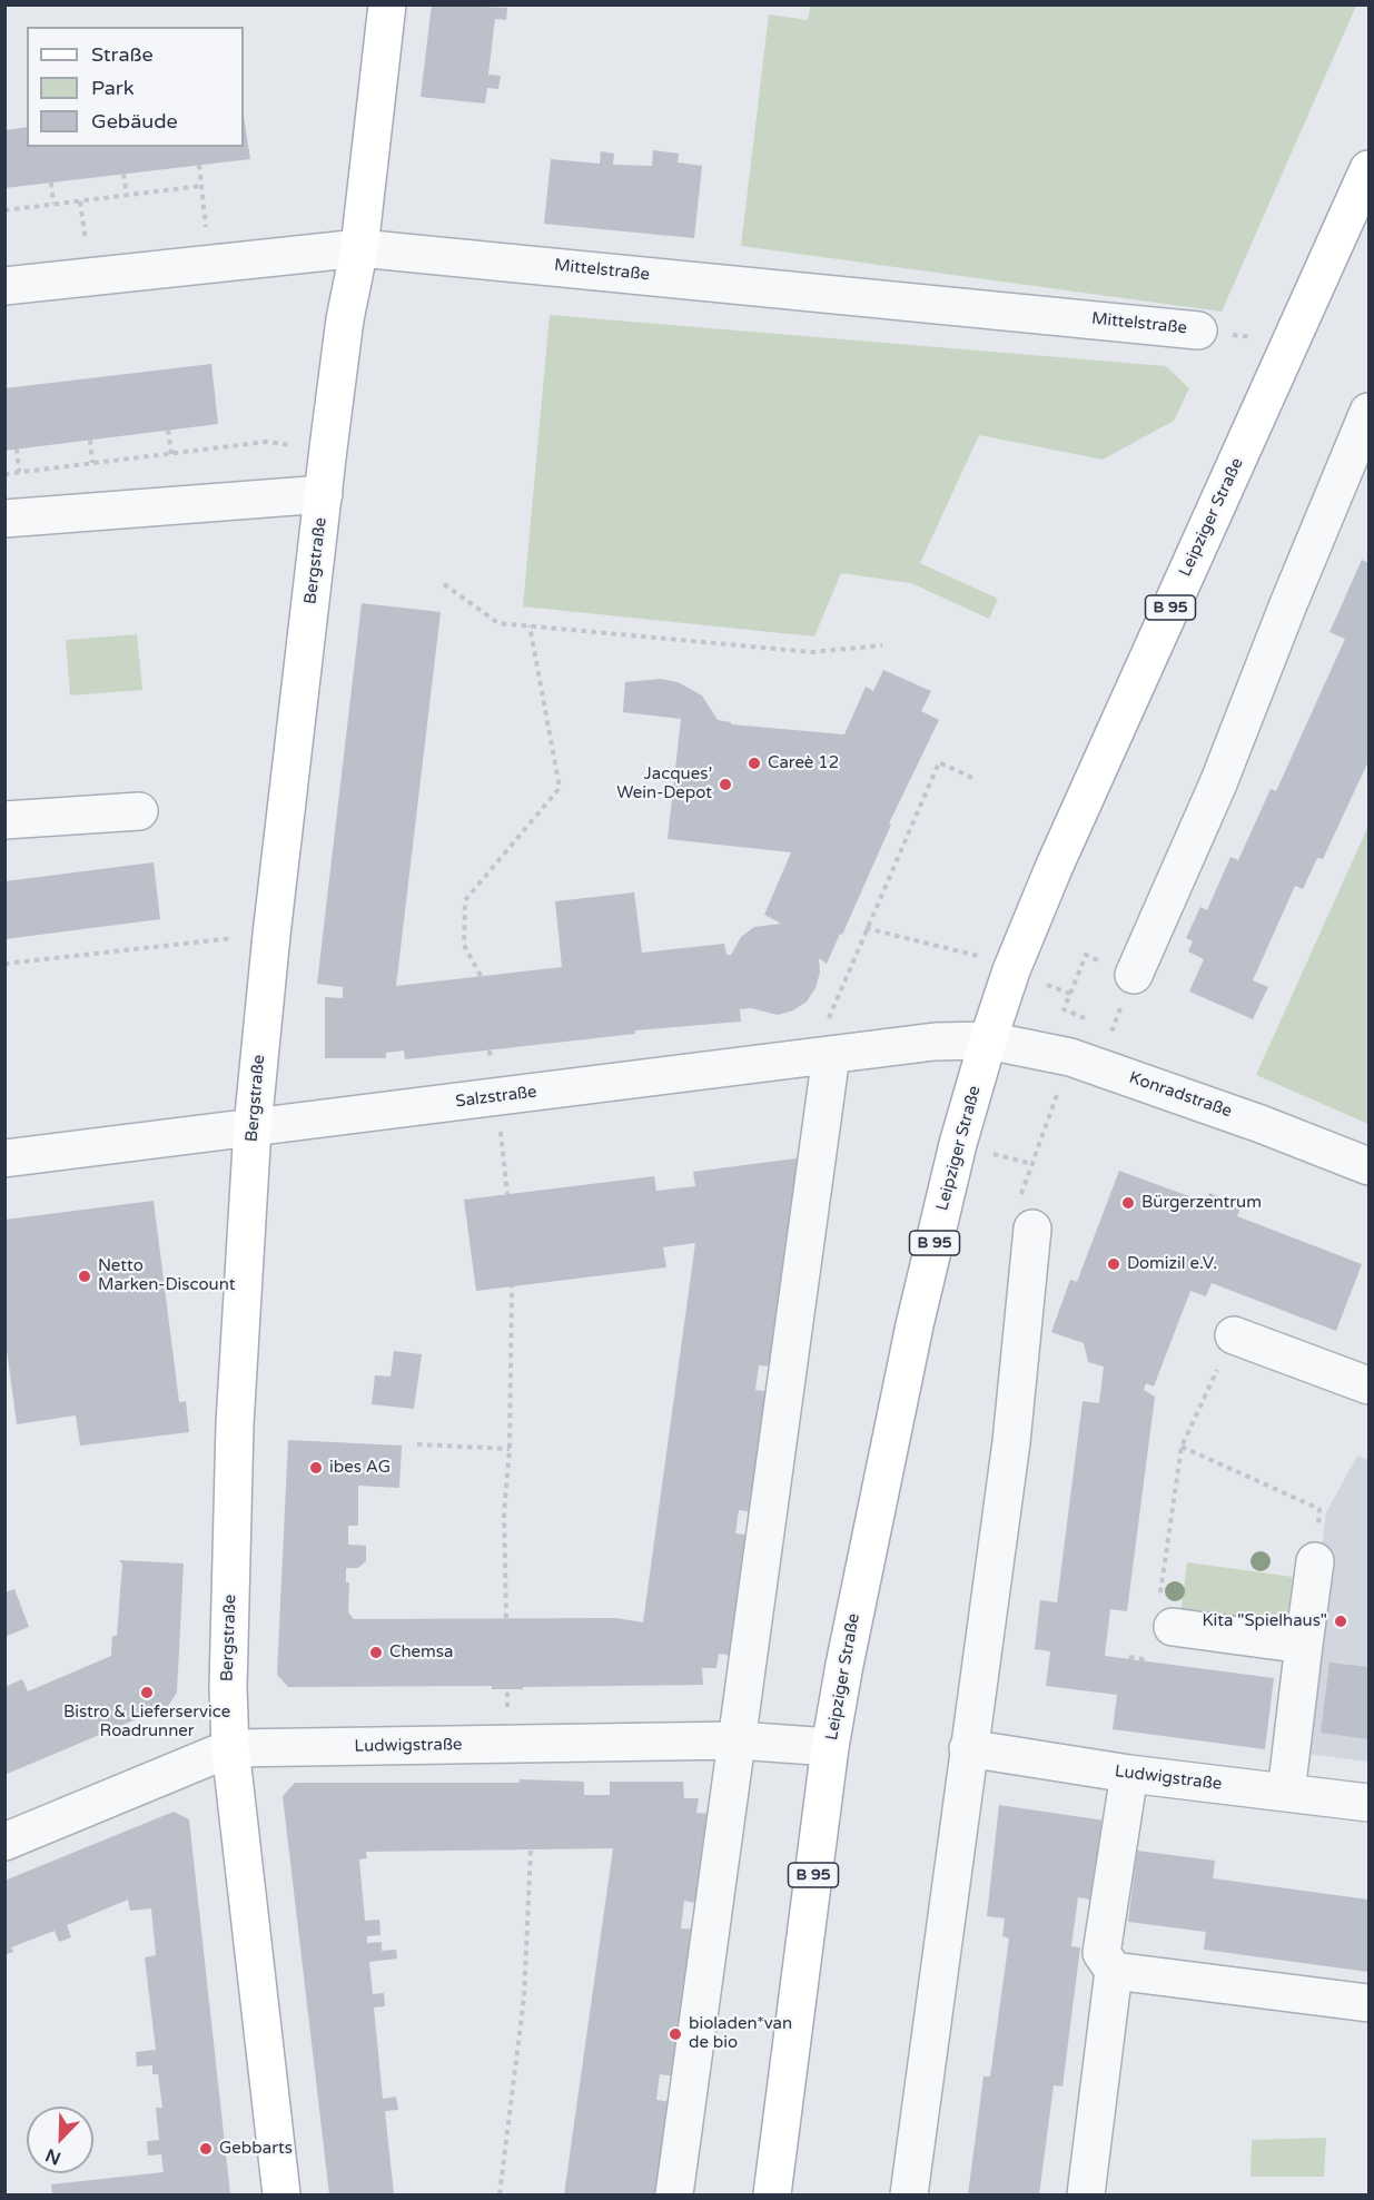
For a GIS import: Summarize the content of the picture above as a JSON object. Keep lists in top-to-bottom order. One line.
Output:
{"streets":{"main road":["Leipziger Straße","Bergstraße","B 95"],"street":["Mittelstraße","Konradstraße","Salzstraße","Ludwigstraße"]},"crossings":[["Mittelstraße","Bergstraße"],["Leipziger Straße","Konradstraße"],["Leipziger Straße","Salzstraße"],["Leipziger Straße","Ludwigstraße"],["Bergstraße","Salzstraße"],["Bergstraße","Ludwigstraße"],["Konradstraße","Salzstraße"]],"places":["Careè 12","Jacques’ Wein-Depot","Bürgerzentrum","Domizil e.V.","Netto Marken-Discount","ibes AG","Kita \"Spielhaus\"","Chemsa","Bistro & Lieferservice Roadrunner","bioladen*van de bio","Gebbarts"],"legend":["Straße","Park","Gebäude"],"north":"bottom left"}
